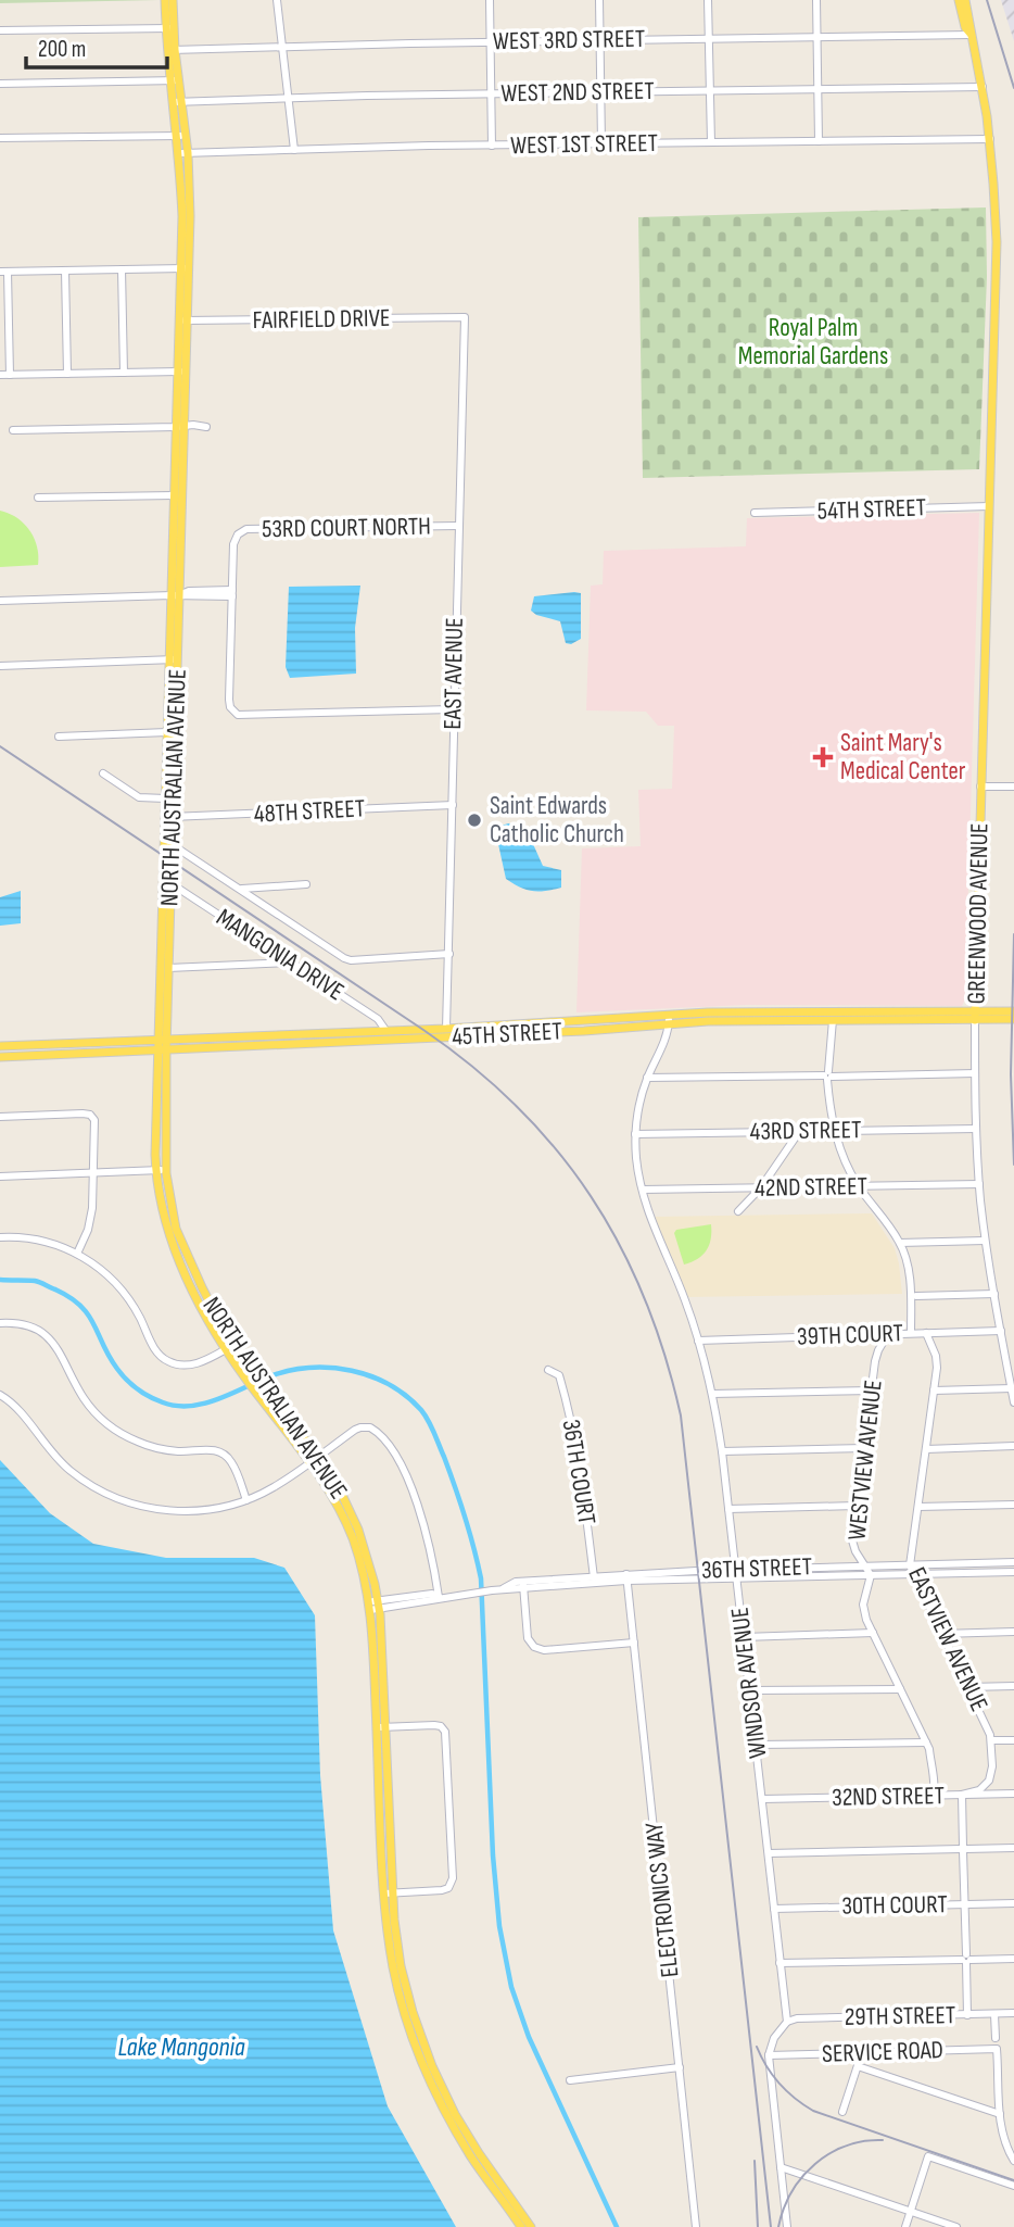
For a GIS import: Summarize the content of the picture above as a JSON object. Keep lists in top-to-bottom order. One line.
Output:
{"streets":{"main road":["NORTH AUSTRALIAN AVENUE","GREENWOOD AVENUE","45TH STREET"],"street":["WEST 3RD STREET","WEST 2ND STREET","WEST 1ST STREET","FAIRFIELD DRIVE","54TH STREET","53RD COURT NORTH","EAST AVENUE","48TH STREET","MANGONIA DRIVE","43RD STREET","42ND STREET","39TH COURT","WESTVIEW AVENUE","36TH COURT","36TH STREET","EASTVIEW AVENUE","WINDSOR AVENUE","32ND STREET","ELECTRONICS WAY","30TH COURT","29TH STREET","SERVICE ROAD"]},"crossings":[["WEST 3RD STREET","NORTH AUSTRALIAN AVENUE"],["WEST 3RD STREET","GREENWOOD AVENUE"],["WEST 2ND STREET","NORTH AUSTRALIAN AVENUE"],["WEST 2ND STREET","GREENWOOD AVENUE"],["WEST 1ST STREET","NORTH AUSTRALIAN AVENUE"],["WEST 1ST STREET","GREENWOOD AVENUE"],["FAIRFIELD DRIVE","EAST AVENUE"],["FAIRFIELD DRIVE","NORTH AUSTRALIAN AVENUE"],["54TH STREET","GREENWOOD AVENUE"],["53RD COURT NORTH","EAST AVENUE"],["EAST AVENUE","48TH STREET"],["EAST AVENUE","45TH STREET"],["NORTH AUSTRALIAN AVENUE","48TH STREET"],["NORTH AUSTRALIAN AVENUE","MANGONIA DRIVE"],["NORTH AUSTRALIAN AVENUE","45TH STREET"],["NORTH AUSTRALIAN AVENUE","36TH STREET"],["GREENWOOD AVENUE","45TH STREET"],["GREENWOOD AVENUE","43RD STREET"],["GREENWOOD AVENUE","42ND STREET"],["GREENWOOD AVENUE","39TH COURT"],["MANGONIA DRIVE","45TH STREET"],["45TH STREET","WINDSOR AVENUE"],["43RD STREET","WINDSOR AVENUE"],["42ND STREET","WINDSOR AVENUE"],["39TH COURT","WESTVIEW AVENUE"],["39TH COURT","EASTVIEW AVENUE"],["39TH COURT","WINDSOR AVENUE"],["WESTVIEW AVENUE","36TH STREET"],["WESTVIEW AVENUE","32ND STREET"],["36TH COURT","36TH STREET"],["36TH STREET","EASTVIEW AVENUE"],["36TH STREET","WINDSOR AVENUE"],["36TH STREET","ELECTRONICS WAY"],["EASTVIEW AVENUE","32ND STREET"],["WINDSOR AVENUE","32ND STREET"],["WINDSOR AVENUE","30TH COURT"],["WINDSOR AVENUE","29TH STREET"]],"water":["Lake Mangonia"],"parks":["Royal Palm Memorial Gardens"],"places":{"health":["Saint Mary's Medical Center"],"other":["Saint Edwards Catholic Church"]},"scale_bar":"200 m"}
